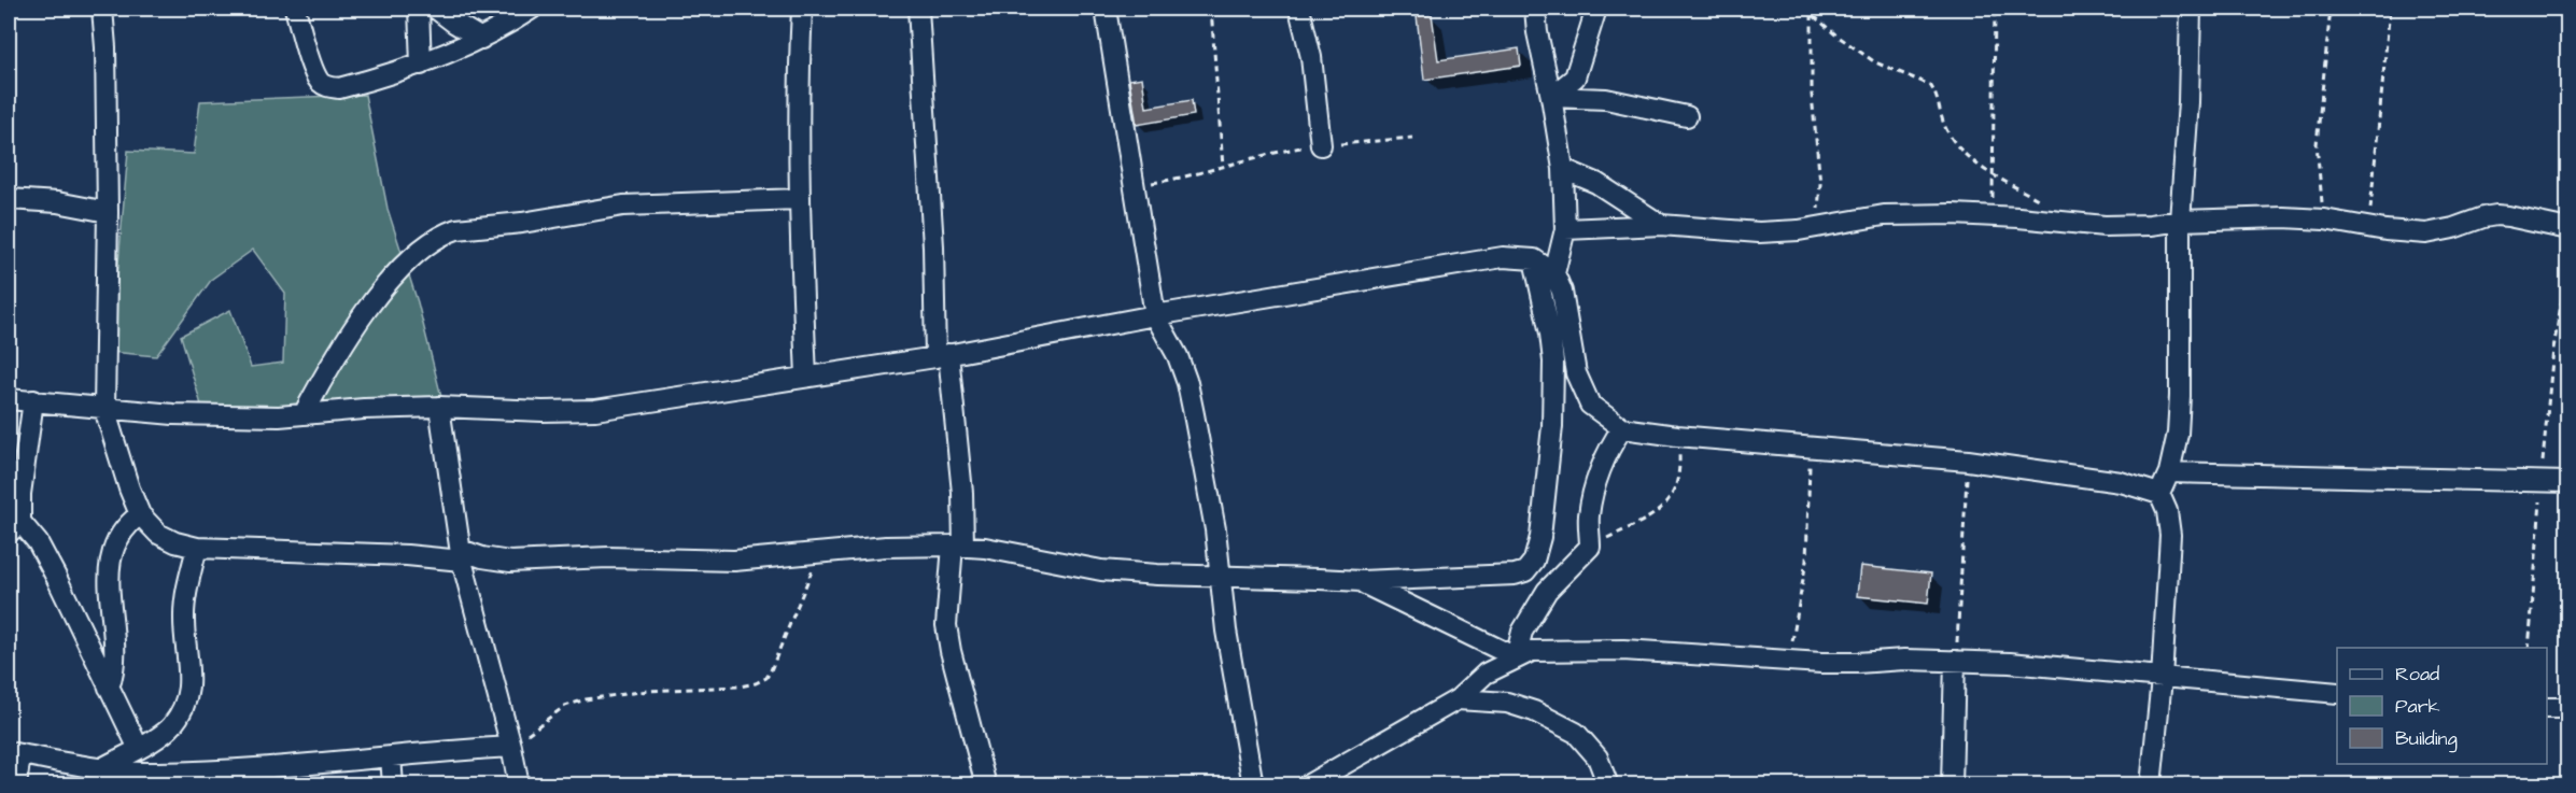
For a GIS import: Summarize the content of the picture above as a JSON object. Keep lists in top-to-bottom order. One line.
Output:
{"legend":["Road","Park","Building"]}
